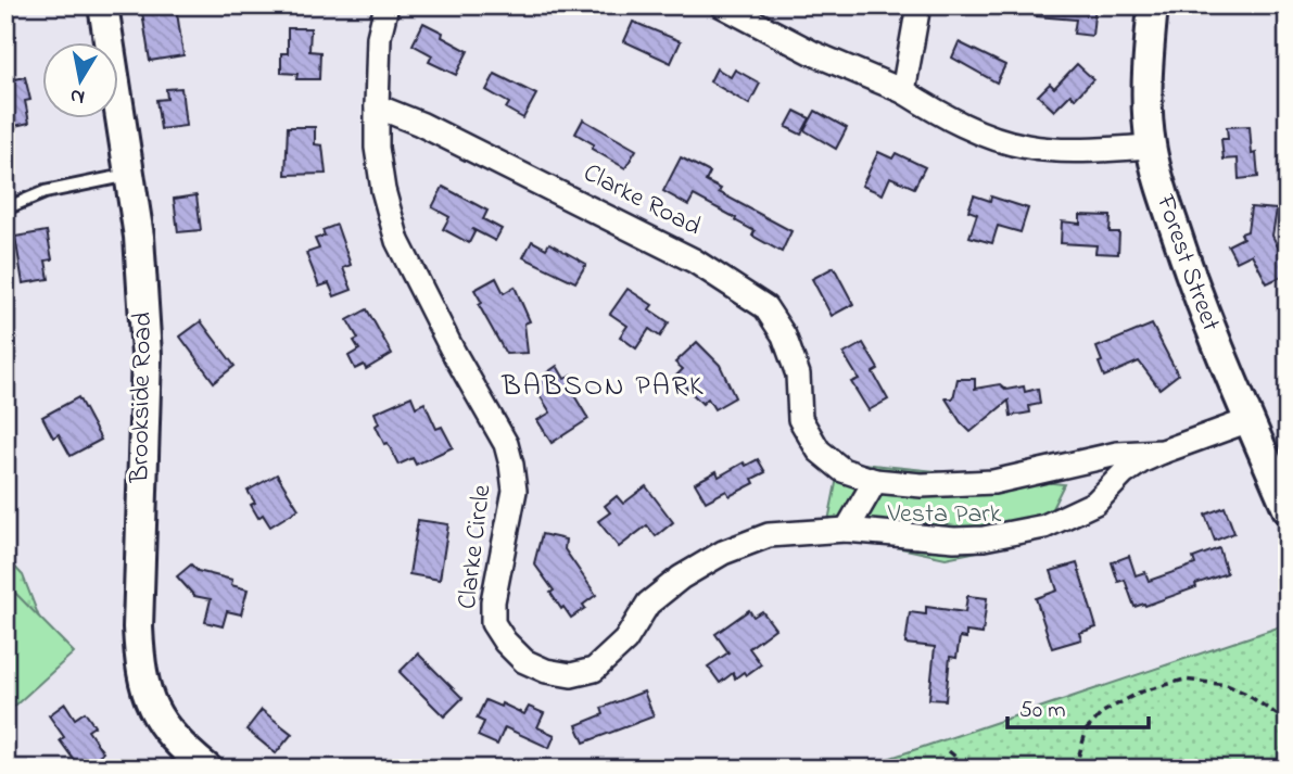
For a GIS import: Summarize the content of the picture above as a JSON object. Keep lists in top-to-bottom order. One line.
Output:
{"streets":{"street":["Clarke Road","Forest Street","Brookside Road","Clarke Circle"]},"crossings":[["Clarke Road","Forest Street"],["Clarke Road","Clarke Circle"]],"districts":["BABSON PARK"],"parks":["Vesta Park"],"scale_bar":"50 m","north":"bottom"}
